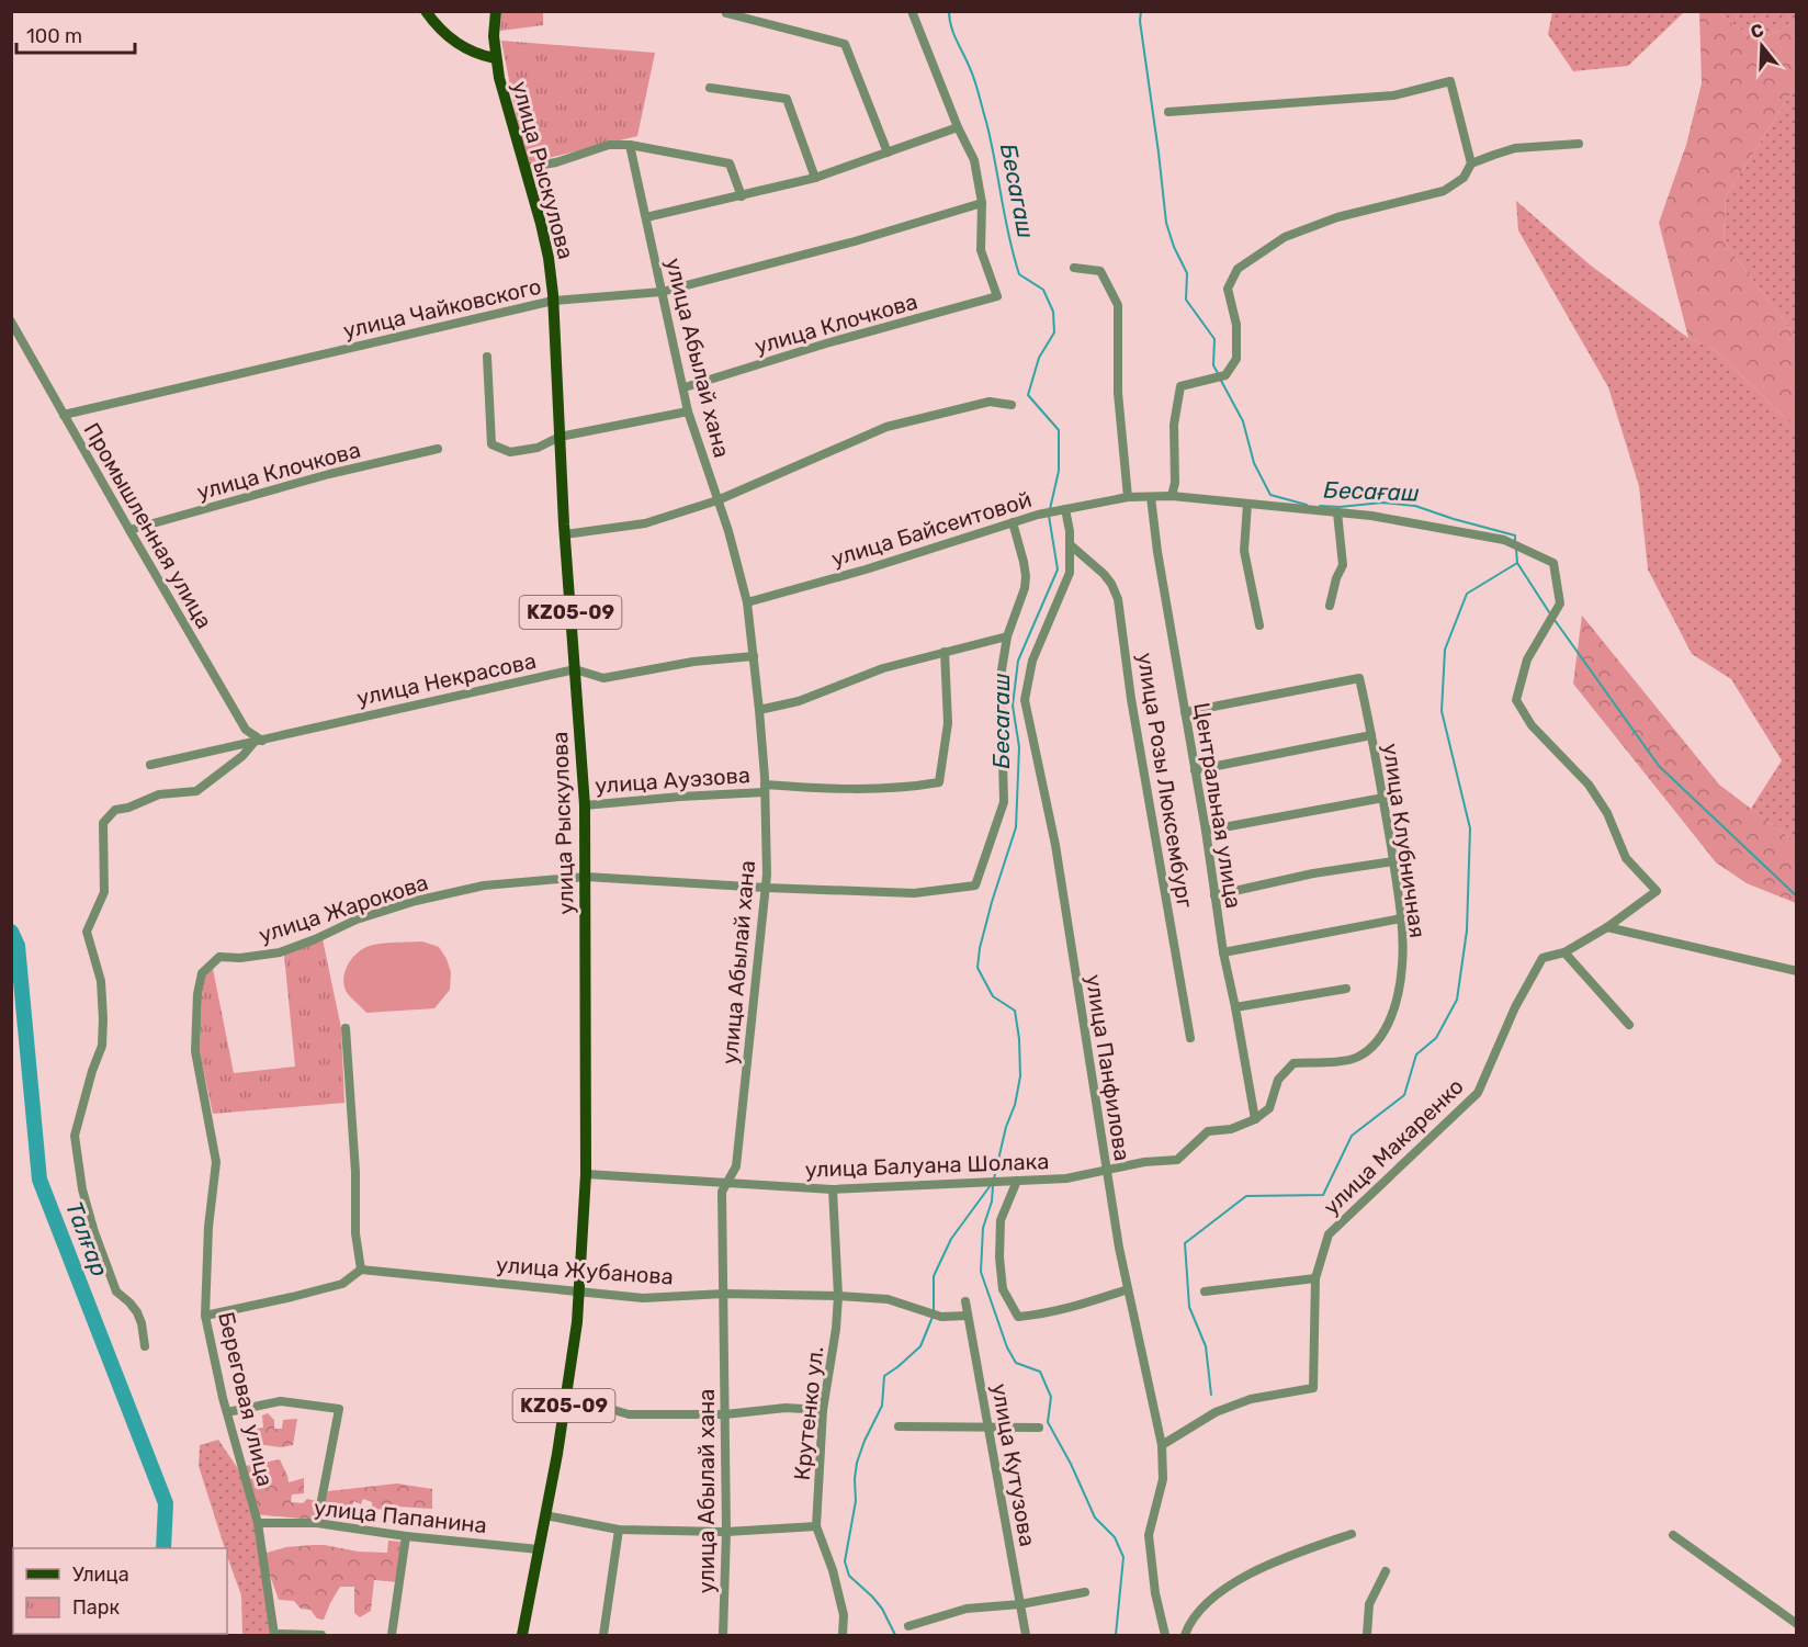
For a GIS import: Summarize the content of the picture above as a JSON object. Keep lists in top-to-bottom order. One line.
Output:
{"streets":{"main road":["улица Рыскулова","KZ05-09"],"street":["улица Чайковского","улица Клочкова","улица Абылай хана","Промышленная улица","улица Байсеитовой","улица Некрасова","улица Ауэзова","улица Розы Люксембург","Центральная улица","улица Клубничная","улица Жарокова","улица Панфилова","улица Макаренко","улица Балуана Шолака","улица Жубанова","Береговая улица","Крутенко ул.","улица Кутузова","улица Папанина"]},"crossings":[["улица Рыскулова","улица Чайковского"],["улица Рыскулова","улица Некрасова"],["улица Рыскулова","улица Ауэзова"],["улица Рыскулова","улица Жарокова"],["улица Рыскулова","улица Балуана Шолака"],["улица Рыскулова","улица Жубанова"],["улица Рыскулова","улица Папанина"],["улица Чайковского","улица Клочкова"],["улица Чайковского","улица Абылай хана"],["улица Чайковского","Промышленная улица"],["улица Клочкова","улица Абылай хана"],["улица Клочкова","Промышленная улица"],["улица Абылай хана","улица Байсеитовой"],["улица Абылай хана","улица Некрасова"],["улица Абылай хана","улица Ауэзова"],["улица Абылай хана","улица Жарокова"],["улица Абылай хана","улица Балуана Шолака"],["улица Абылай хана","улица Жубанова"],["Промышленная улица","улица Некрасова"],["улица Байсеитовой","Центральная улица"],["улица Байсеитовой","улица Панфилова"],["улица Байсеитовой","улица Макаренко"],["улица Розы Люксембург","улица Панфилова"],["Центральная улица","улица Клубничная"],["Центральная улица","улица Балуана Шолака"],["улица Клубничная","улица Балуана Шолака"],["улица Жарокова","Береговая улица"],["улица Панфилова","улица Макаренко"],["улица Панфилова","улица Балуана Шолака"],["улица Балуана Шолака","Крутенко ул."],["улица Жубанова","Крутенко ул."],["улица Жубанова","улица Кутузова"],["Береговая улица","улица Папанина"]],"water":["Бесагаш","Бесағаш","Талғар"],"legend":["Улица","Парк"],"scale_bar":"100 m","north":"top"}
